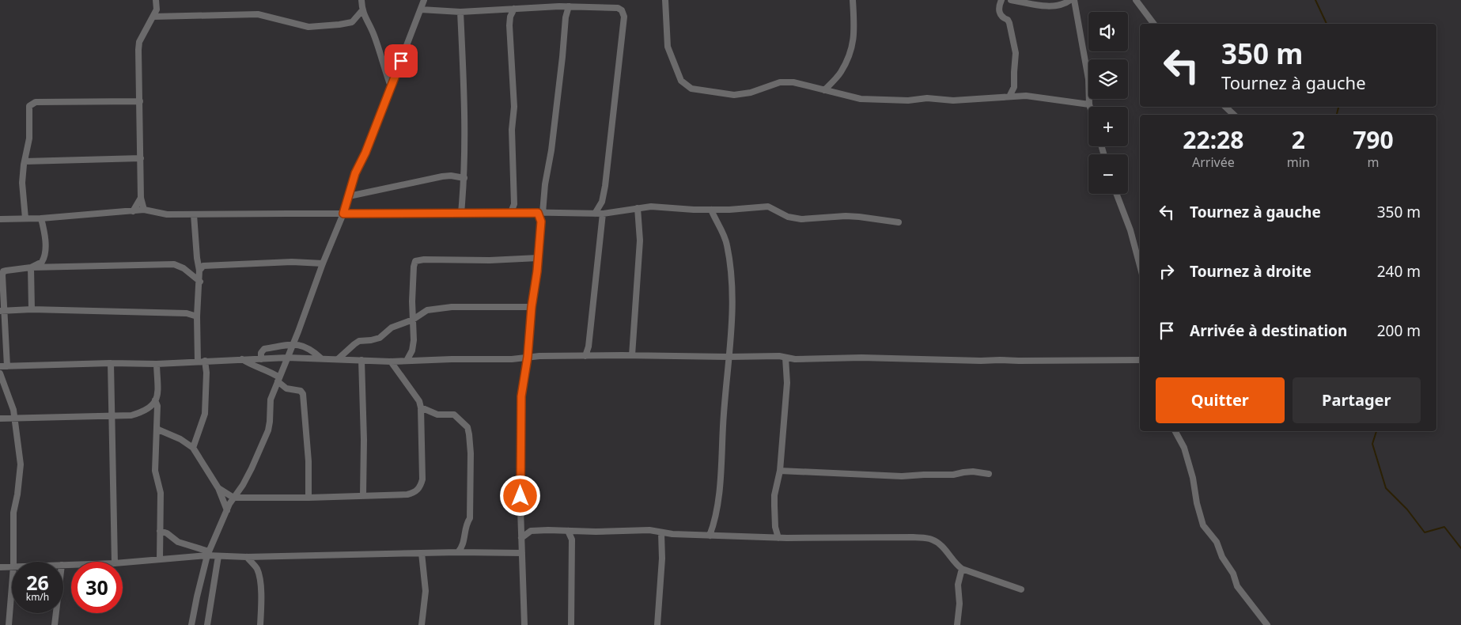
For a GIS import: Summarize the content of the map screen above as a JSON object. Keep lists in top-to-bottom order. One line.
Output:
{"page":{"map_buttons":["+","−"],"turn":["350 m","Tournez à gauche"],"eta":["22:28","Arrivée","2","min","790","m"],"list":[{"name":"Tournez à gauche","value":"350 m"},{"name":"Tournez à droite","value":"240 m"},{"name":"Arrivée à destination","value":"200 m"}],"buttons":["Quitter","Partager"],"speed":"26 km/h","limit":"30"}}
